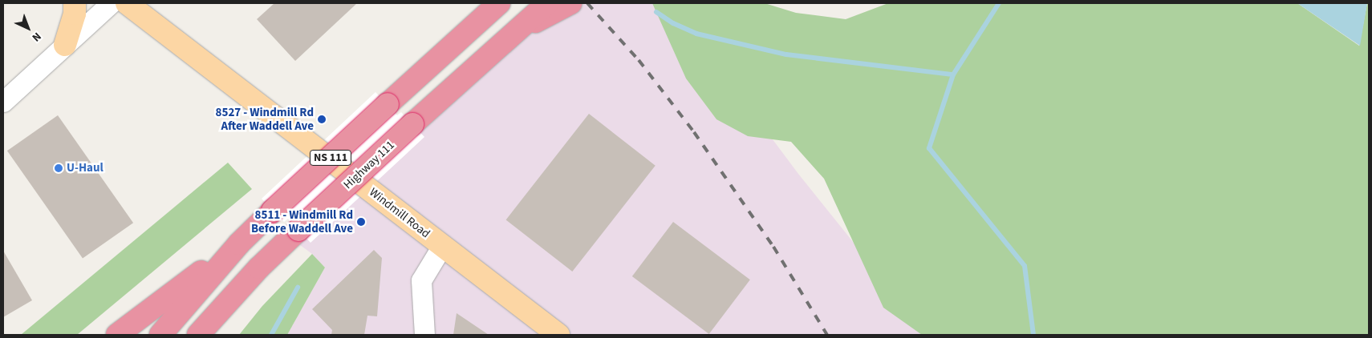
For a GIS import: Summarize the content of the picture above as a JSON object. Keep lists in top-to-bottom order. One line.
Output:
{"streets":{"highway":["NS 111","Highway 111"],"main road":["Windmill Road"]},"places":["8527 - Windmill Rd After Waddell Ave","U-Haul","8511 - Windmill Rd Before Waddell Ave"],"north":"bottom right"}
